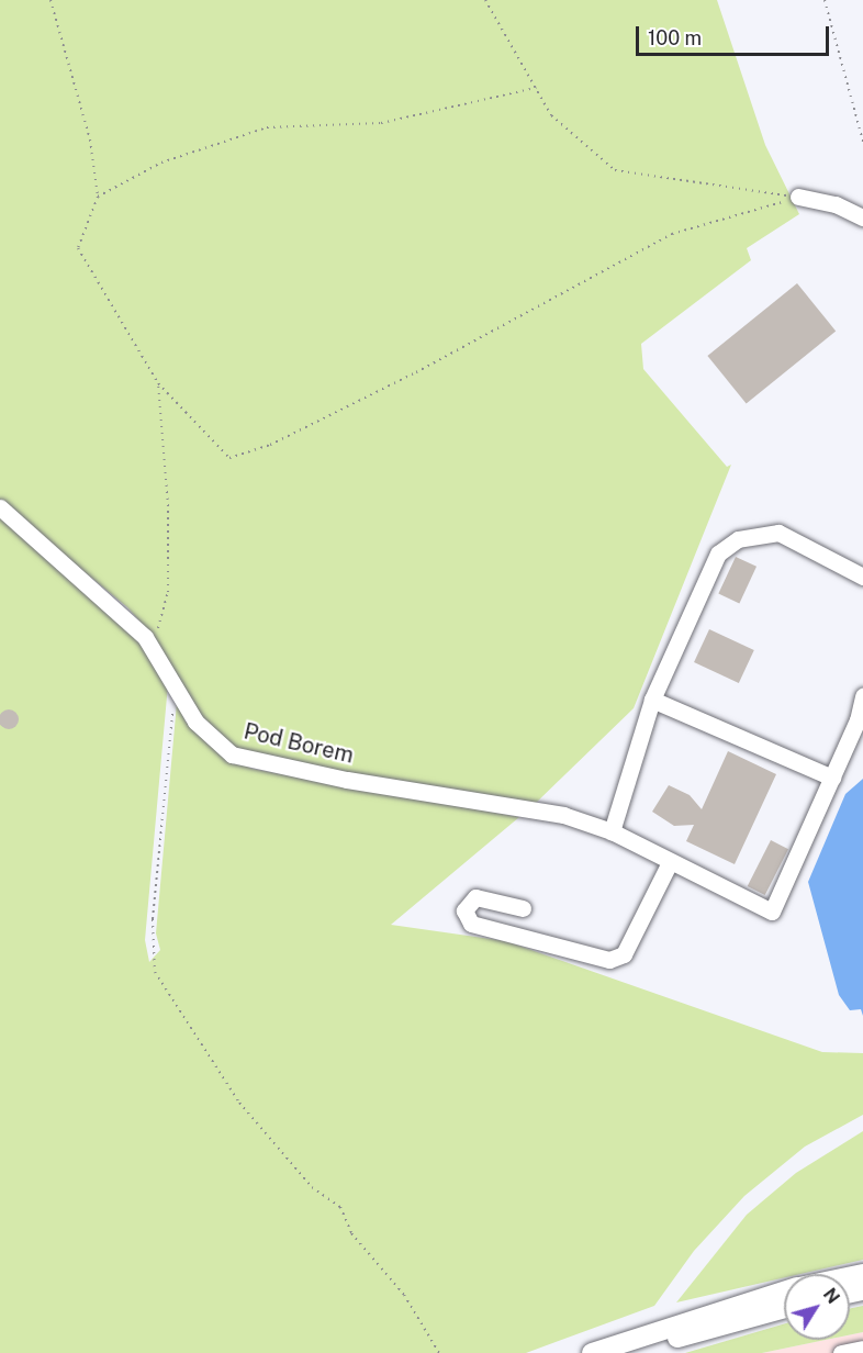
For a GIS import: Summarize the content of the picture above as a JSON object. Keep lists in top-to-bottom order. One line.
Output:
{"streets":{"street":["Pod Borem"]},"scale_bar":"100 m","north":"top right"}
